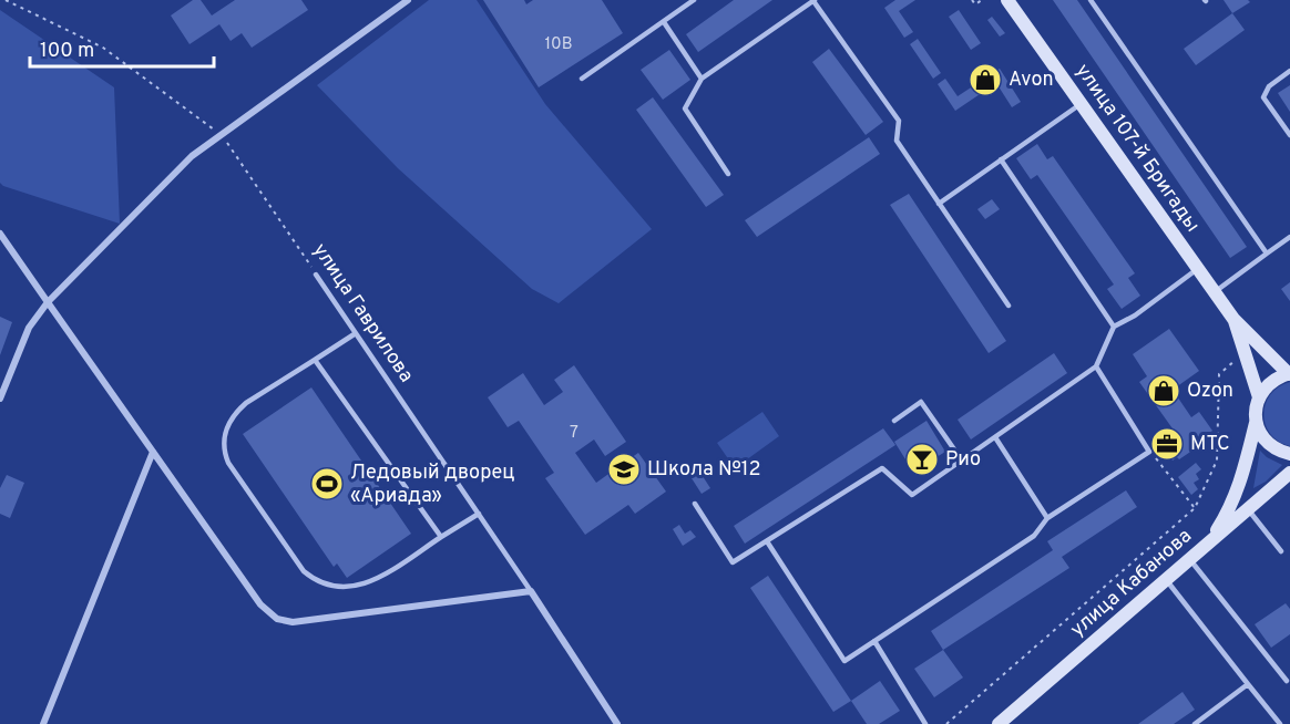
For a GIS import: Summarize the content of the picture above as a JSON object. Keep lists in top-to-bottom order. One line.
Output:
{"streets":{"main road":["улица 107-й Бригады","улица Кабанова"],"street":["улица Гаврилова"]},"places":{"shop":["Avon","Ozon"],"office":["МТС"],"bar":["Рио"],"school or university":["Школа №12"],"sports":["Ледовый дворец «Ариада»"]},"house_numbers":["10В","7"],"scale_bar":"100 m"}
